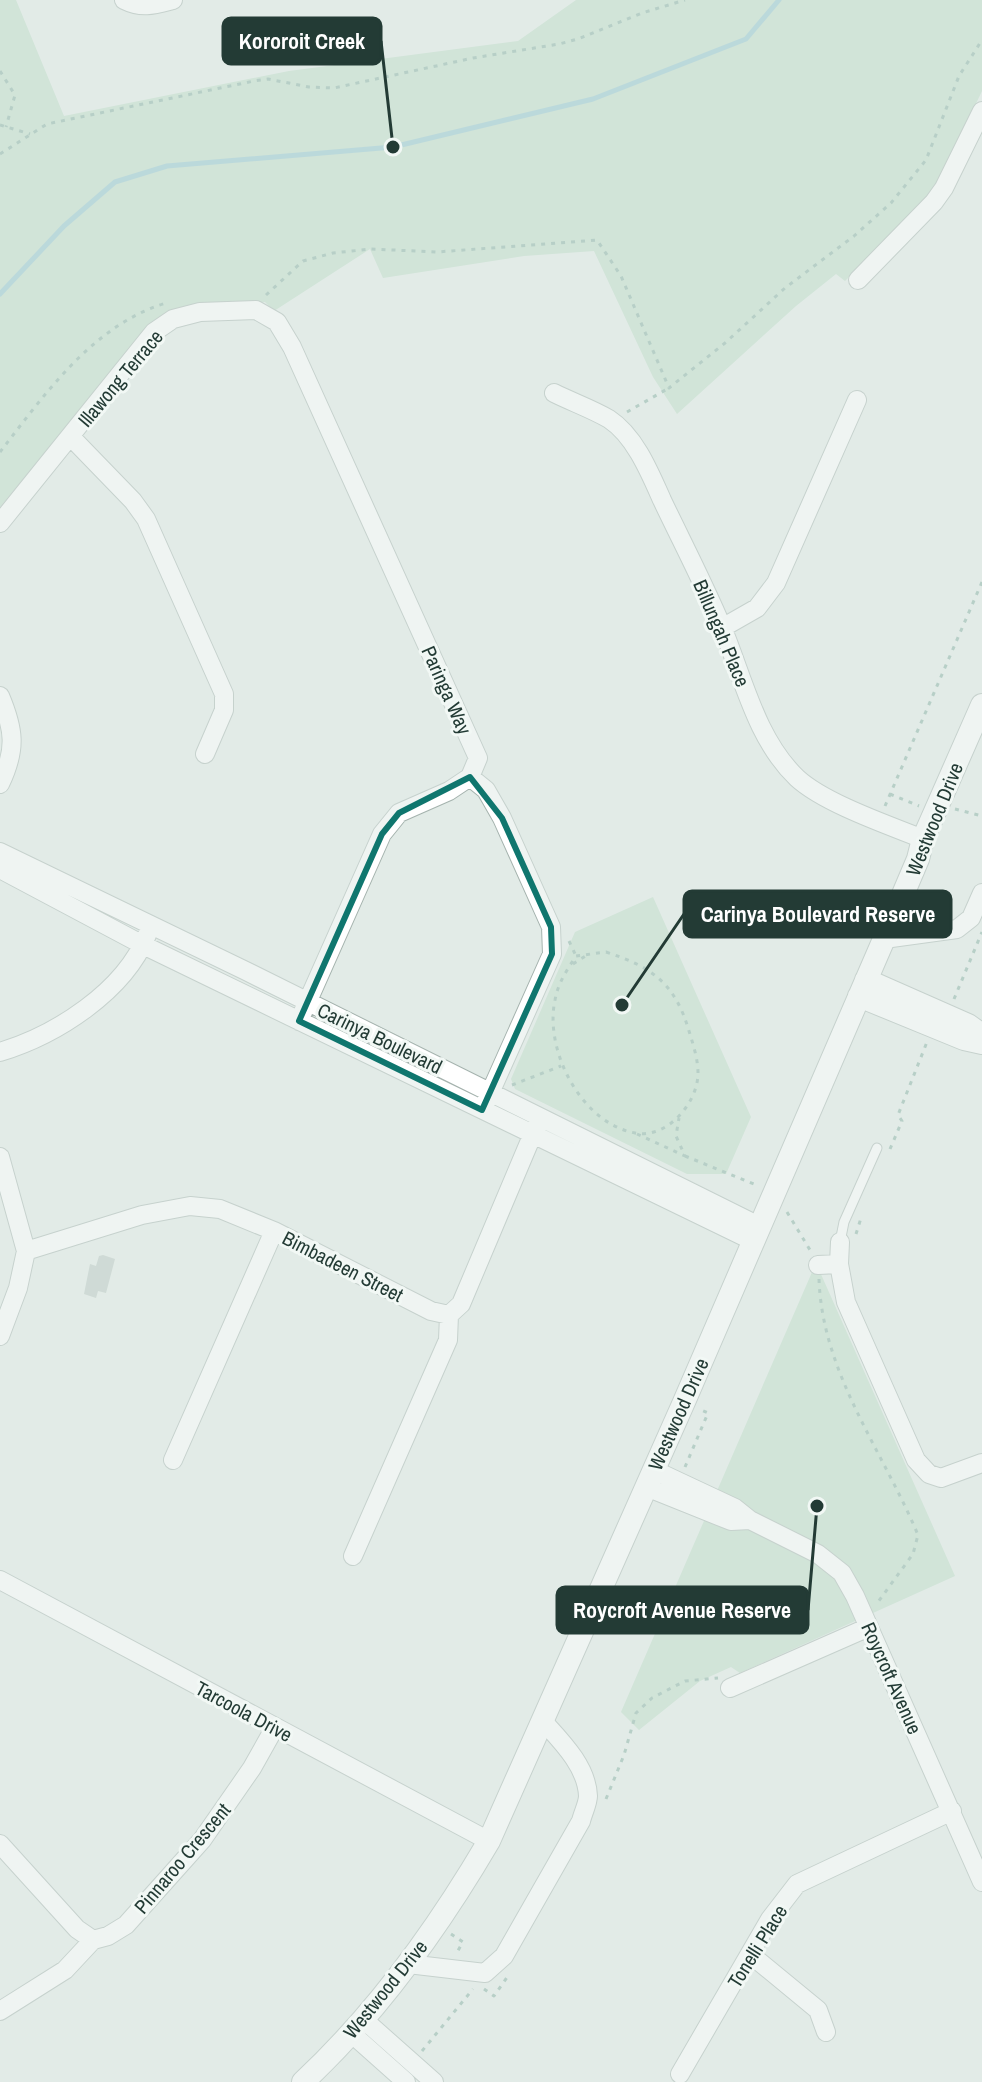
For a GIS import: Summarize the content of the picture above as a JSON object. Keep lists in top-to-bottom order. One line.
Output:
{"streets":{"street":["Illawong Terrace","Billungah Place","Paringa Way","Westwood Drive","Carinya Boulevard","Bimbadeen Street","Roycroft Avenue","Tarcoola Drive","Pinnaroo Crescent","Tonelli Place"]},"crossings":[["Illawong Terrace","Paringa Way"],["Billungah Place","Westwood Drive"],["Westwood Drive","Carinya Boulevard"],["Westwood Drive","Roycroft Avenue"],["Westwood Drive","Tarcoola Drive"],["Roycroft Avenue","Tonelli Place"],["Tarcoola Drive","Pinnaroo Crescent"]],"places":["Kororoit Creek","Carinya Boulevard Reserve","Roycroft Avenue Reserve"]}
